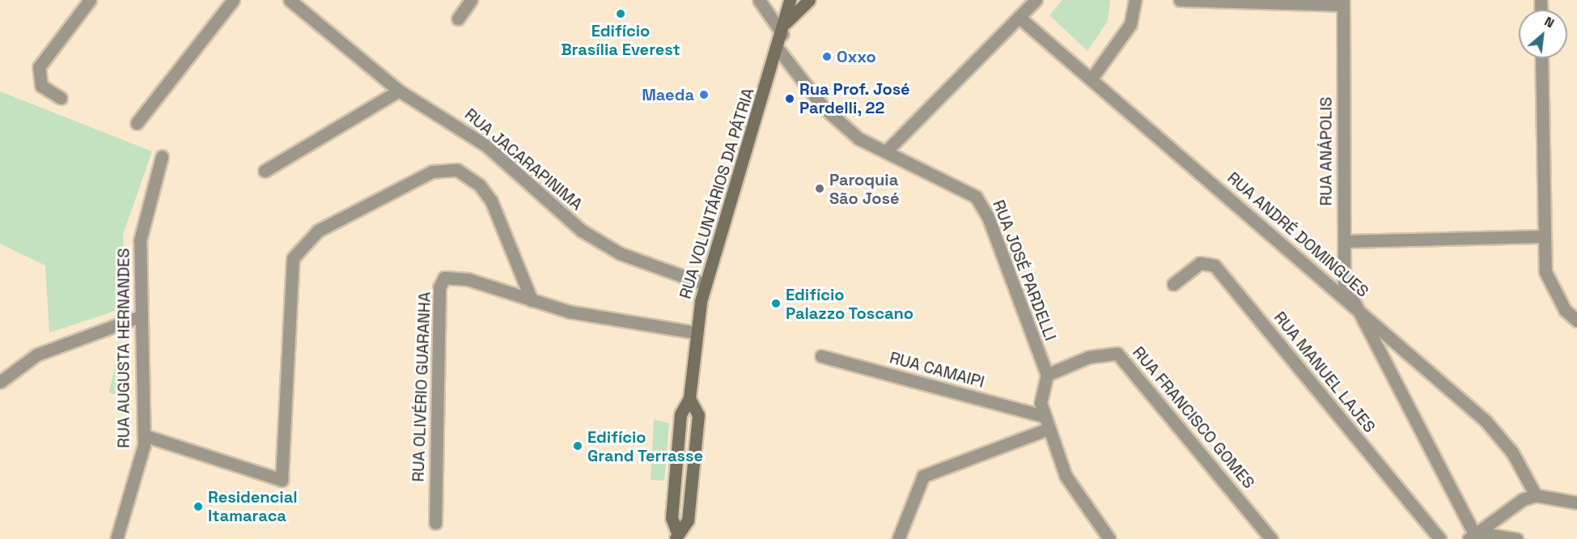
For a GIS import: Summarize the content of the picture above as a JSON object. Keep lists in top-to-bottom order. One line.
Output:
{"streets":{"main road":["RUA VOLUNTÁRIOS DA PÁTRIA"],"street":["RUA ANÁPOLIS","RUA JACARAPINIMA","RUA ANDRÉ DOMINGUES","RUA JOSÉ PARDELLI","RUA AUGUSTA HERNANDES","RUA CAMAIPI","RUA MANUEL LAJES","RUA OLIVÉRIO GUARANHA","RUA FRANCISCO GOMES"]},"crossings":[["RUA ANÁPOLIS","RUA ANDRÉ DOMINGUES"],["RUA JACARAPINIMA","RUA VOLUNTÁRIOS DA PÁTRIA"],["RUA VOLUNTÁRIOS DA PÁTRIA","RUA JOSÉ PARDELLI"],["RUA VOLUNTÁRIOS DA PÁTRIA","RUA OLIVÉRIO GUARANHA"],["RUA JOSÉ PARDELLI","RUA FRANCISCO GOMES"]],"places":["Edifício Brasília Everest","Oxxo","Maeda","Rua Prof. José Pardelli, 22","Paroquia São José","Edifício Palazzo Toscano","Edifício Grand Terrasse","Residencial Itamaraca"],"north":"top right"}
